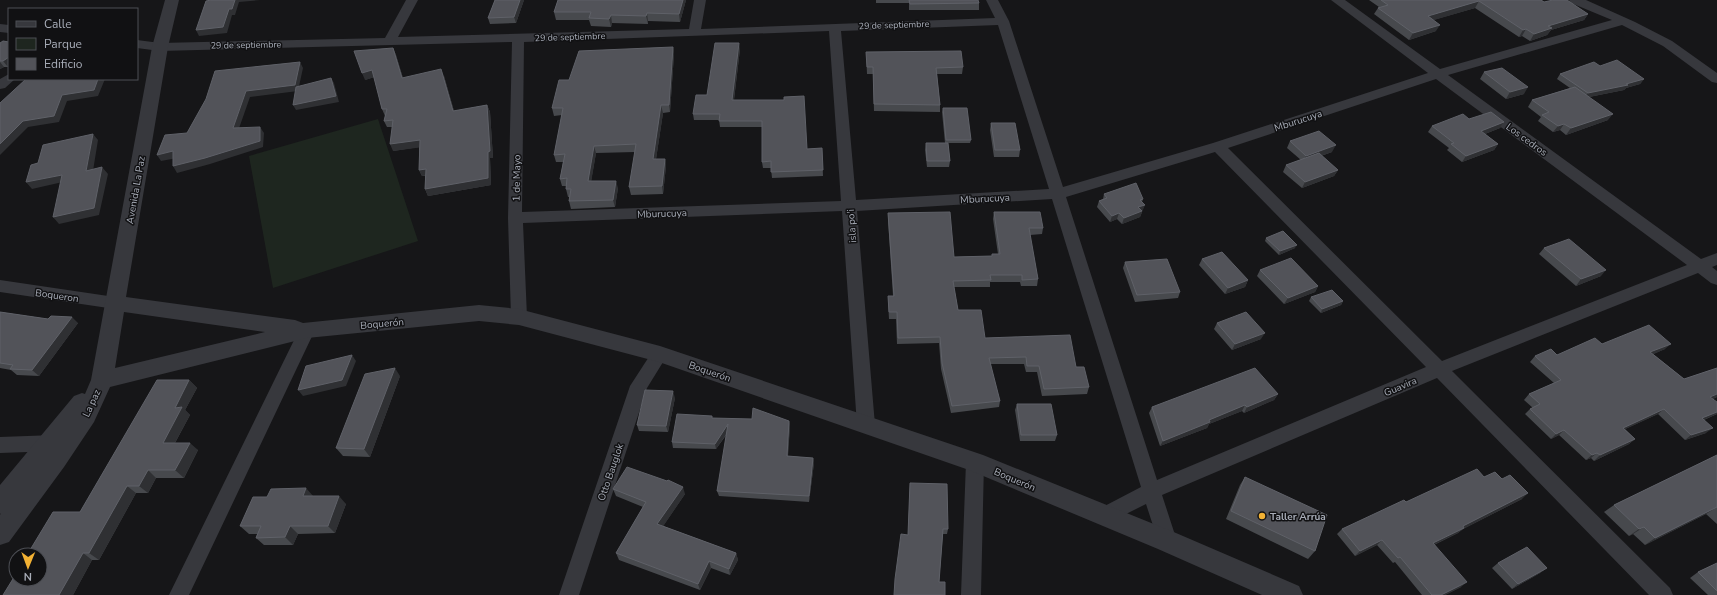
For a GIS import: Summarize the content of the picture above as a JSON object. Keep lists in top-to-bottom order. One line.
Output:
{"streets":{"street":["29 de septiembre","Mburucuya","Los cedros","1 de Mayo","Avenida La Paz","isla po'i","Boqueron","Boquerón","Guavira","La paz","Otto Bauglok"]},"crossings":[["29 de septiembre","1 de Mayo"],["29 de septiembre","Avenida La Paz"],["29 de septiembre","isla po'i"],["Mburucuya","Los cedros"],["Mburucuya","1 de Mayo"],["Mburucuya","isla po'i"],["Los cedros","Guavira"],["1 de Mayo","Boquerón"],["Avenida La Paz","Boqueron"],["Avenida La Paz","Boquerón"],["Avenida La Paz","La paz"],["isla po'i","Boquerón"],["Boquerón","Guavira"],["Boquerón","La paz"],["Boquerón","Otto Bauglok"]],"places":["Taller Arrúa"],"legend":["Calle","Parque","Edificio"],"north":"bottom"}
